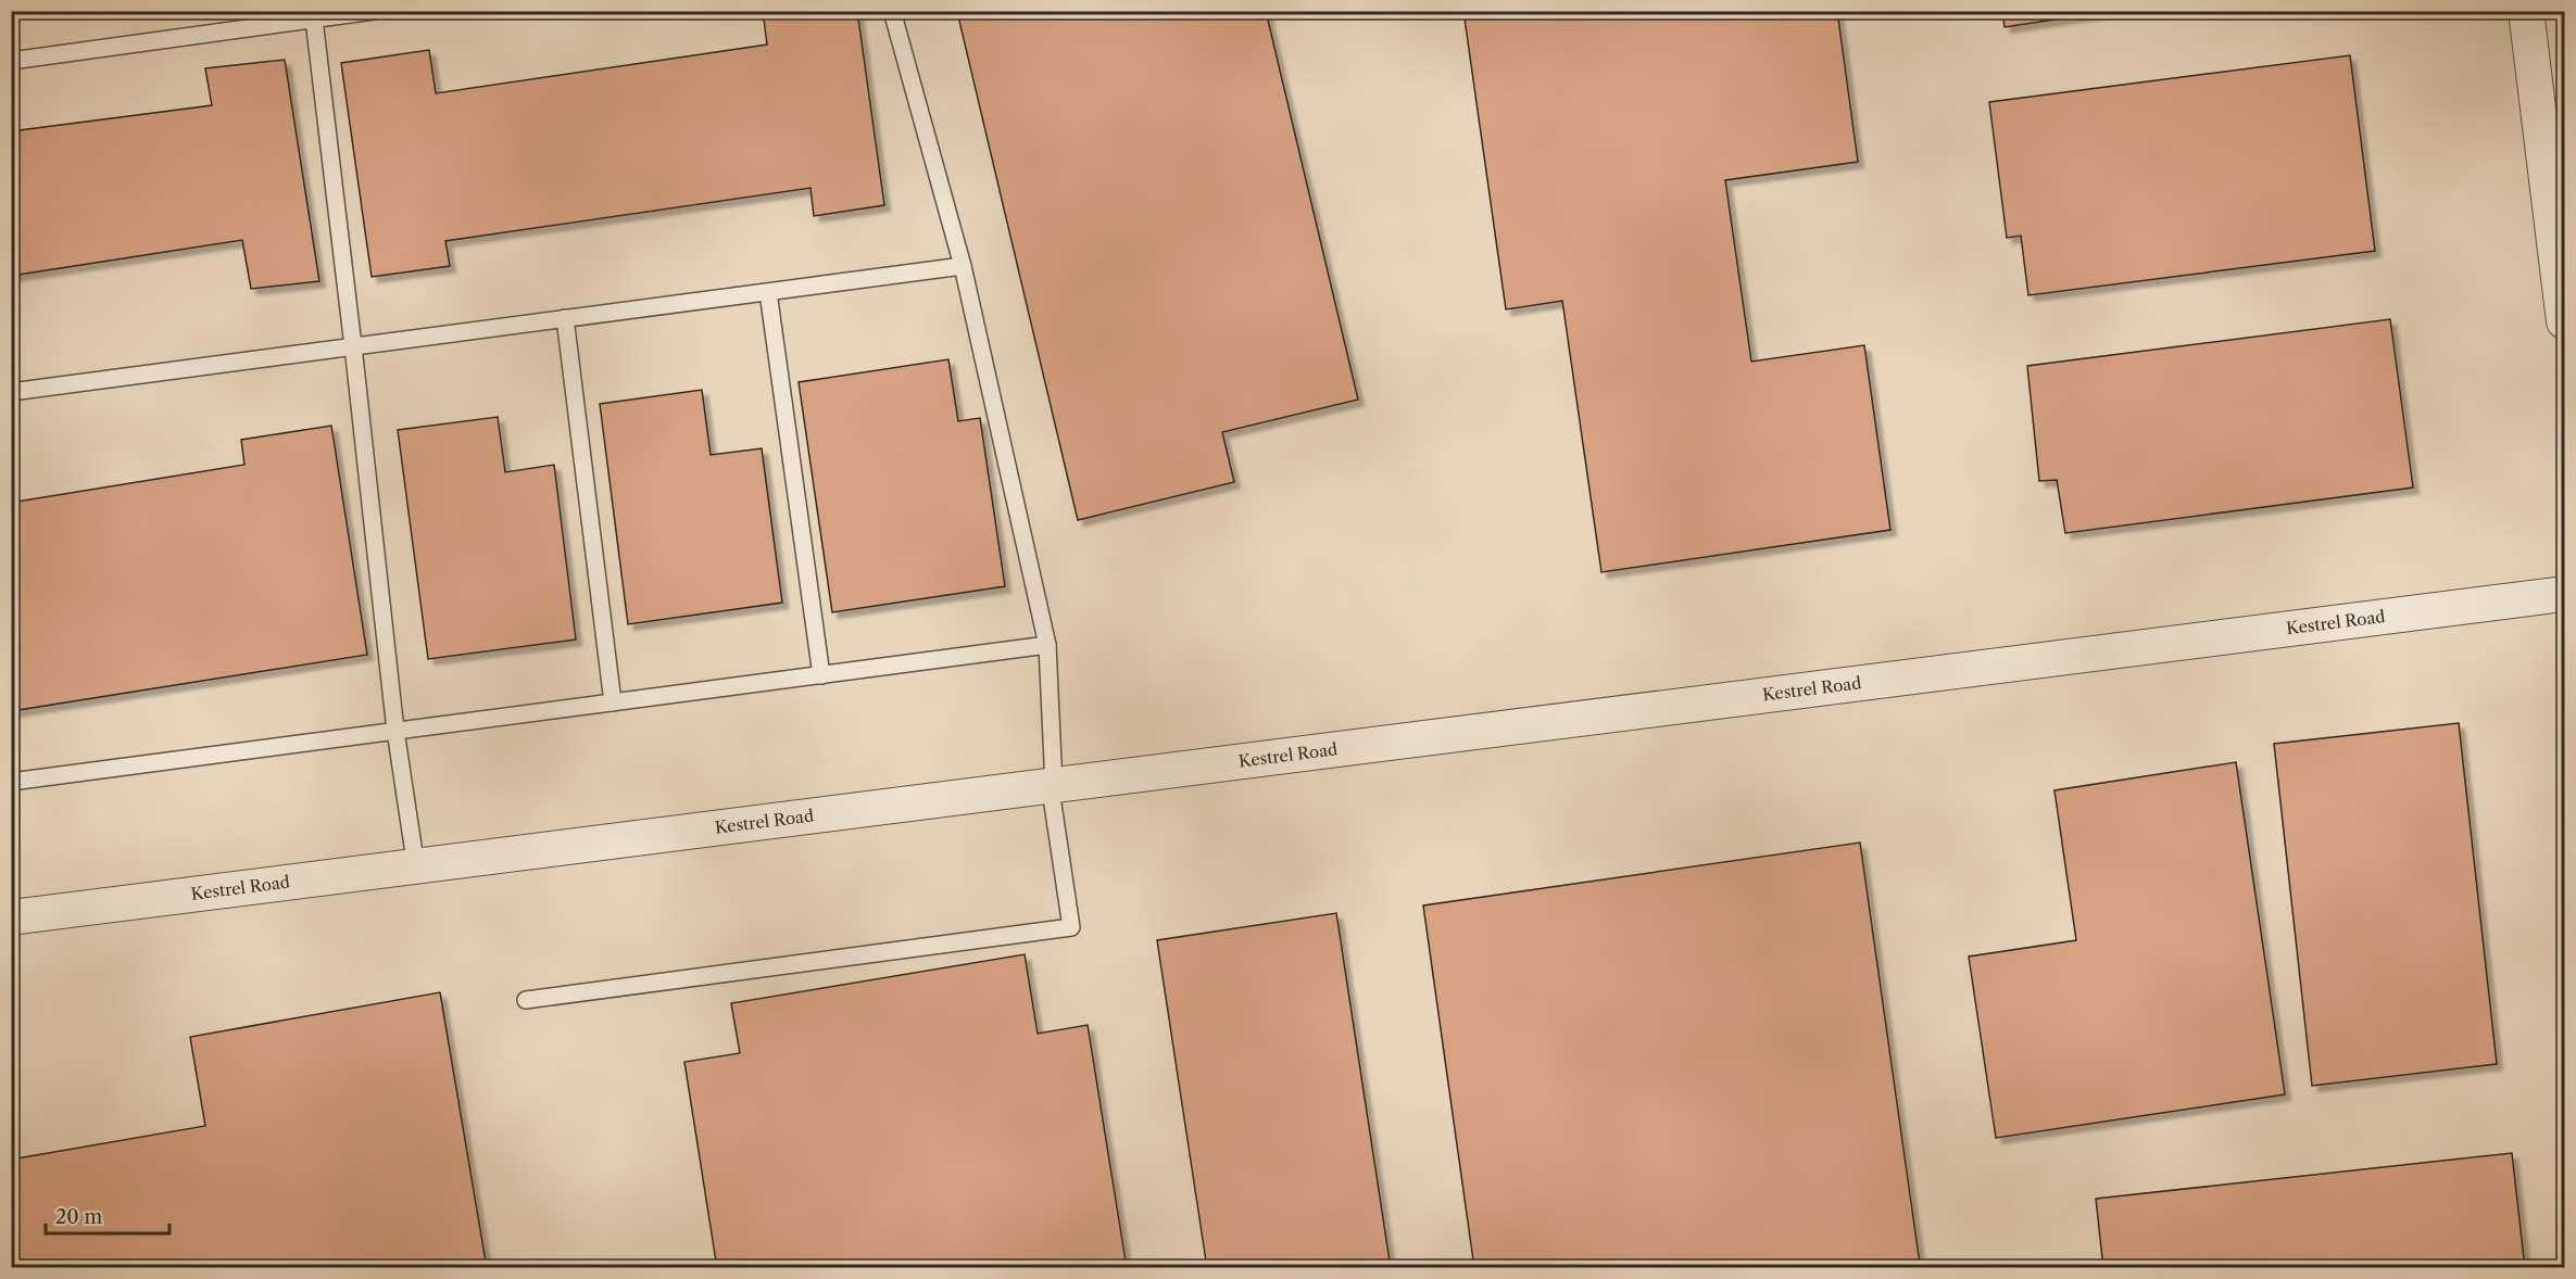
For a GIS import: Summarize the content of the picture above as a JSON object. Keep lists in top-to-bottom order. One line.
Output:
{"streets":{"street":["Kestrel Road"]},"scale_bar":"20 m"}
